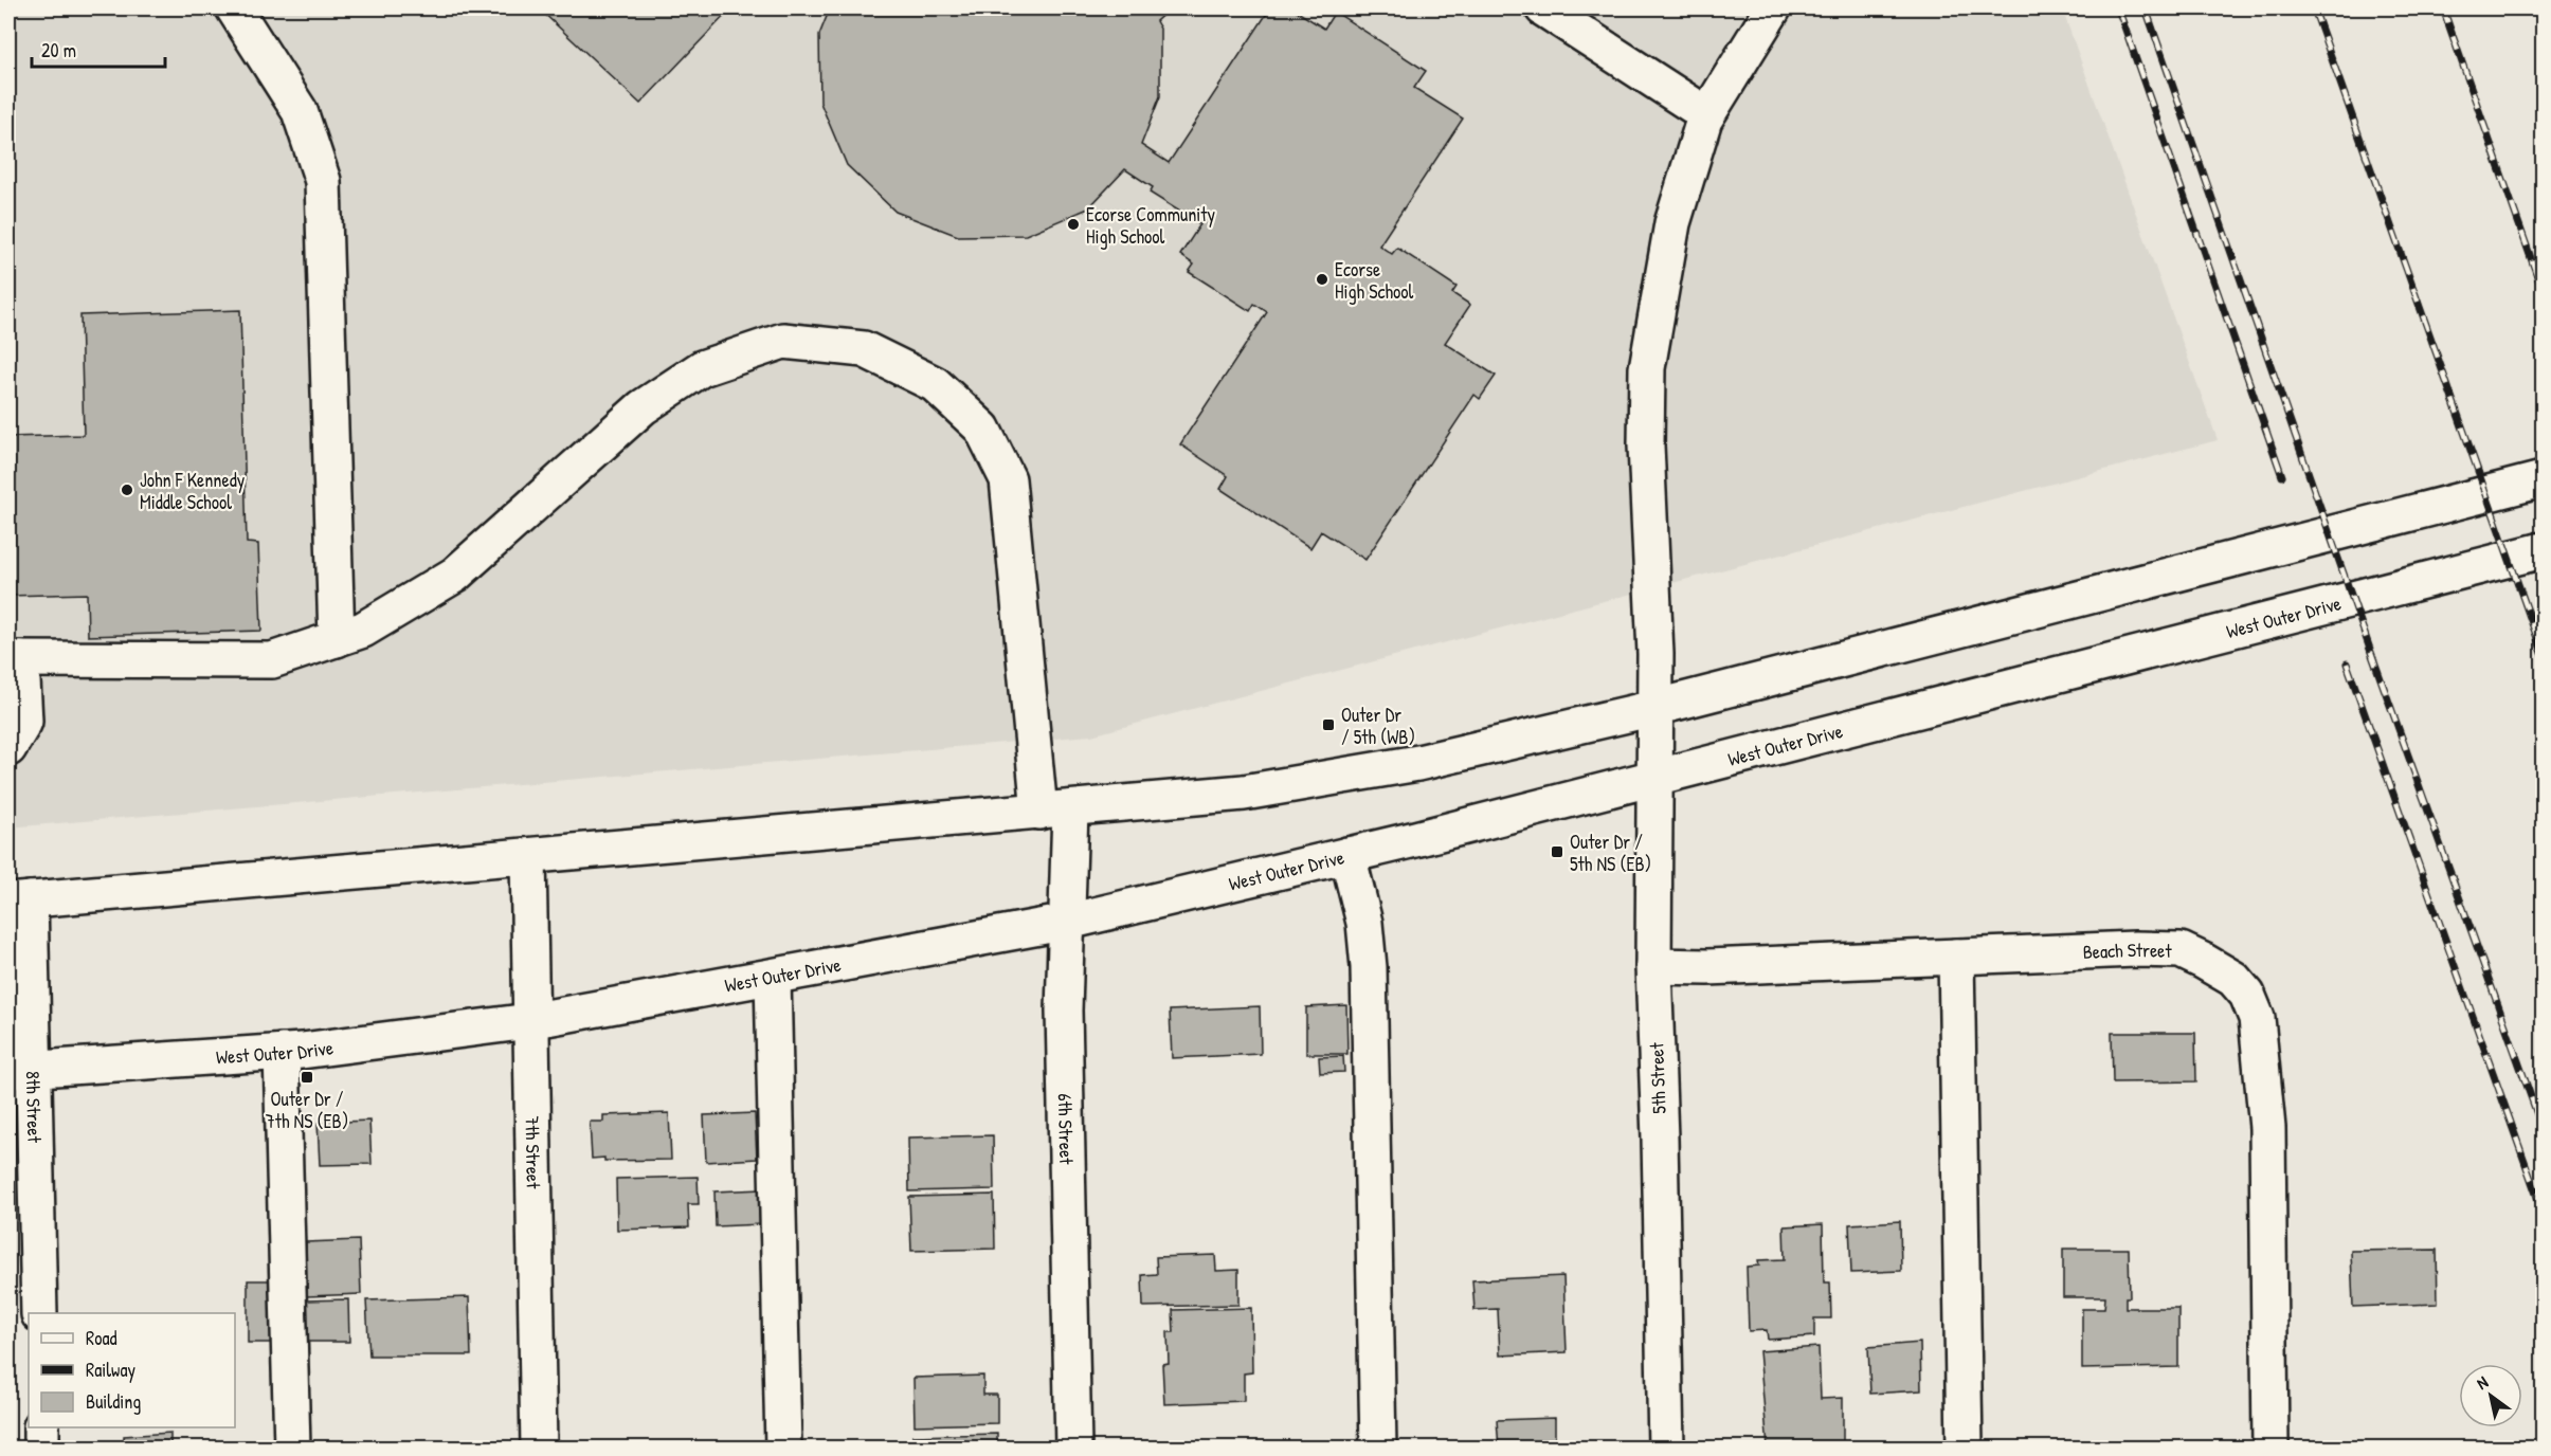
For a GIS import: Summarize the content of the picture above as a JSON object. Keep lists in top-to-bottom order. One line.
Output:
{"streets":{"main road":["West Outer Drive","Beach Street","5th Street","8th Street","6th Street","7th Street"]},"crossings":[["West Outer Drive","5th Street"],["West Outer Drive","8th Street"],["West Outer Drive","6th Street"],["West Outer Drive","7th Street"],["Beach Street","5th Street"]],"places":{"other":["Ecorse Community High School","Ecorse High School","John F Kennedy Middle School"],"transit":["Outer Dr / 5th (WB)","Outer Dr / 5th NS (EB)","Outer Dr / 7th NS (EB)"]},"legend":["Road","Railway","Building"],"scale_bar":"20 m","north":"top left"}
